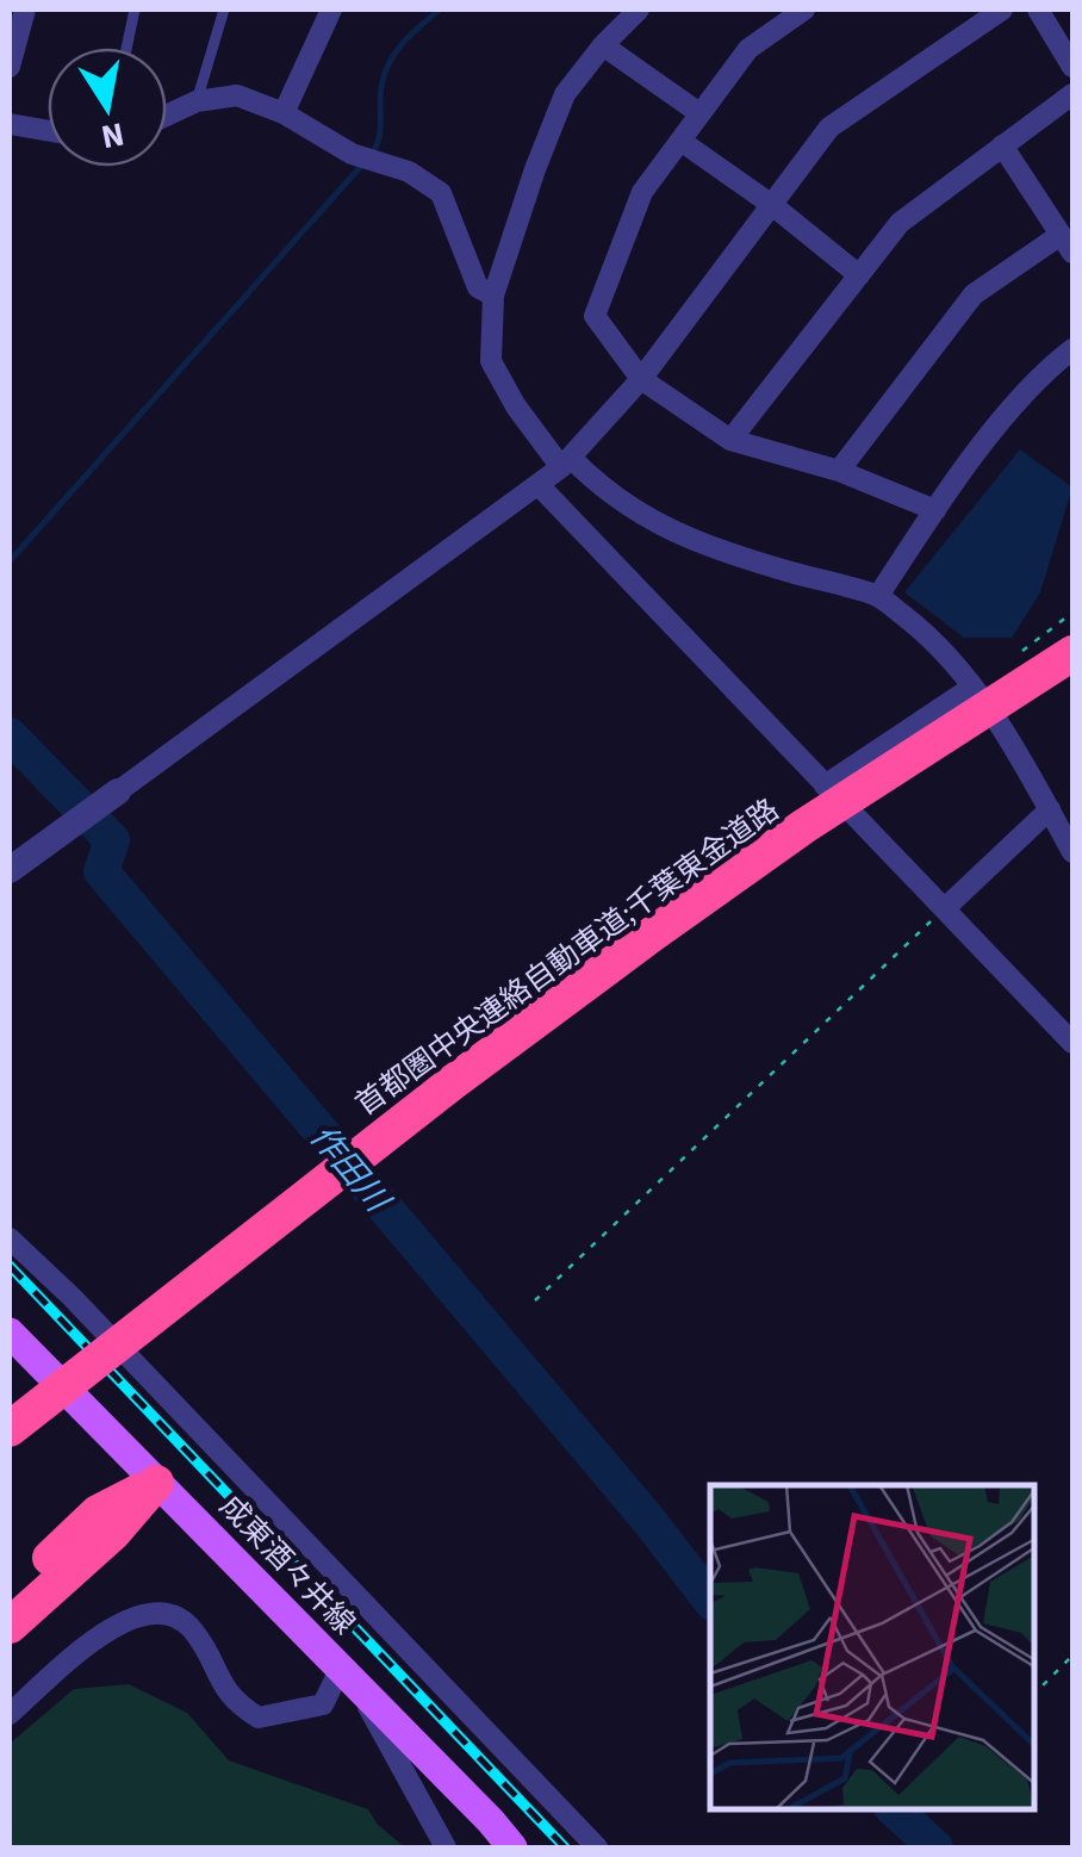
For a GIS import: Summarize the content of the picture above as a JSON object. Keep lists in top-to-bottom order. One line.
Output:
{"streets":{"highway":["首都圏中央連絡自動車道;千葉東金道路"],"main road":["成東酒々井線"]},"water":["作田川"],"north":"bottom"}
